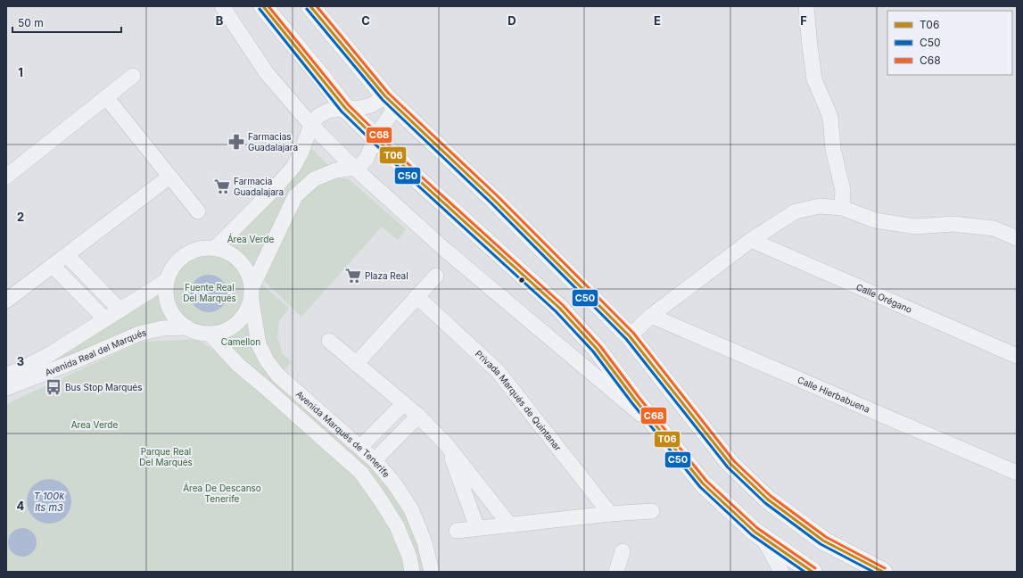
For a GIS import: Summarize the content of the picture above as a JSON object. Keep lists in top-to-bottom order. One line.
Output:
{"streets":{"street":["Calle Orégano","Avenida Real del Marqués","Calle Hierbabuena","Privada Marqués de Quintanar","Avenida Marqués de Tenerife"]},"crossings":[["Avenida Real del Marqués","Avenida Marqués de Tenerife"]],"water":["T 100k lts m3"],"parks":["Área Verde","Fuente Real Del Marqués","Camellon","Area Verde","Parque Real Del Marqués","Área De Descanso Tenerife"],"places":{"pharmacy":["Farmacias Guadalajara"],"supermarket":["Farmacia Guadalajara","Plaza Real"],"bus stop":["Bus Stop Marqués"]},"lines":["transit line T06","transit line C68","transit line C50"],"legend":["T06","C50","C68"],"scale_bar":"50 m","grid":{"columns":["B","C","D","E","F"],"rows":["1","2","3","4"]}}
